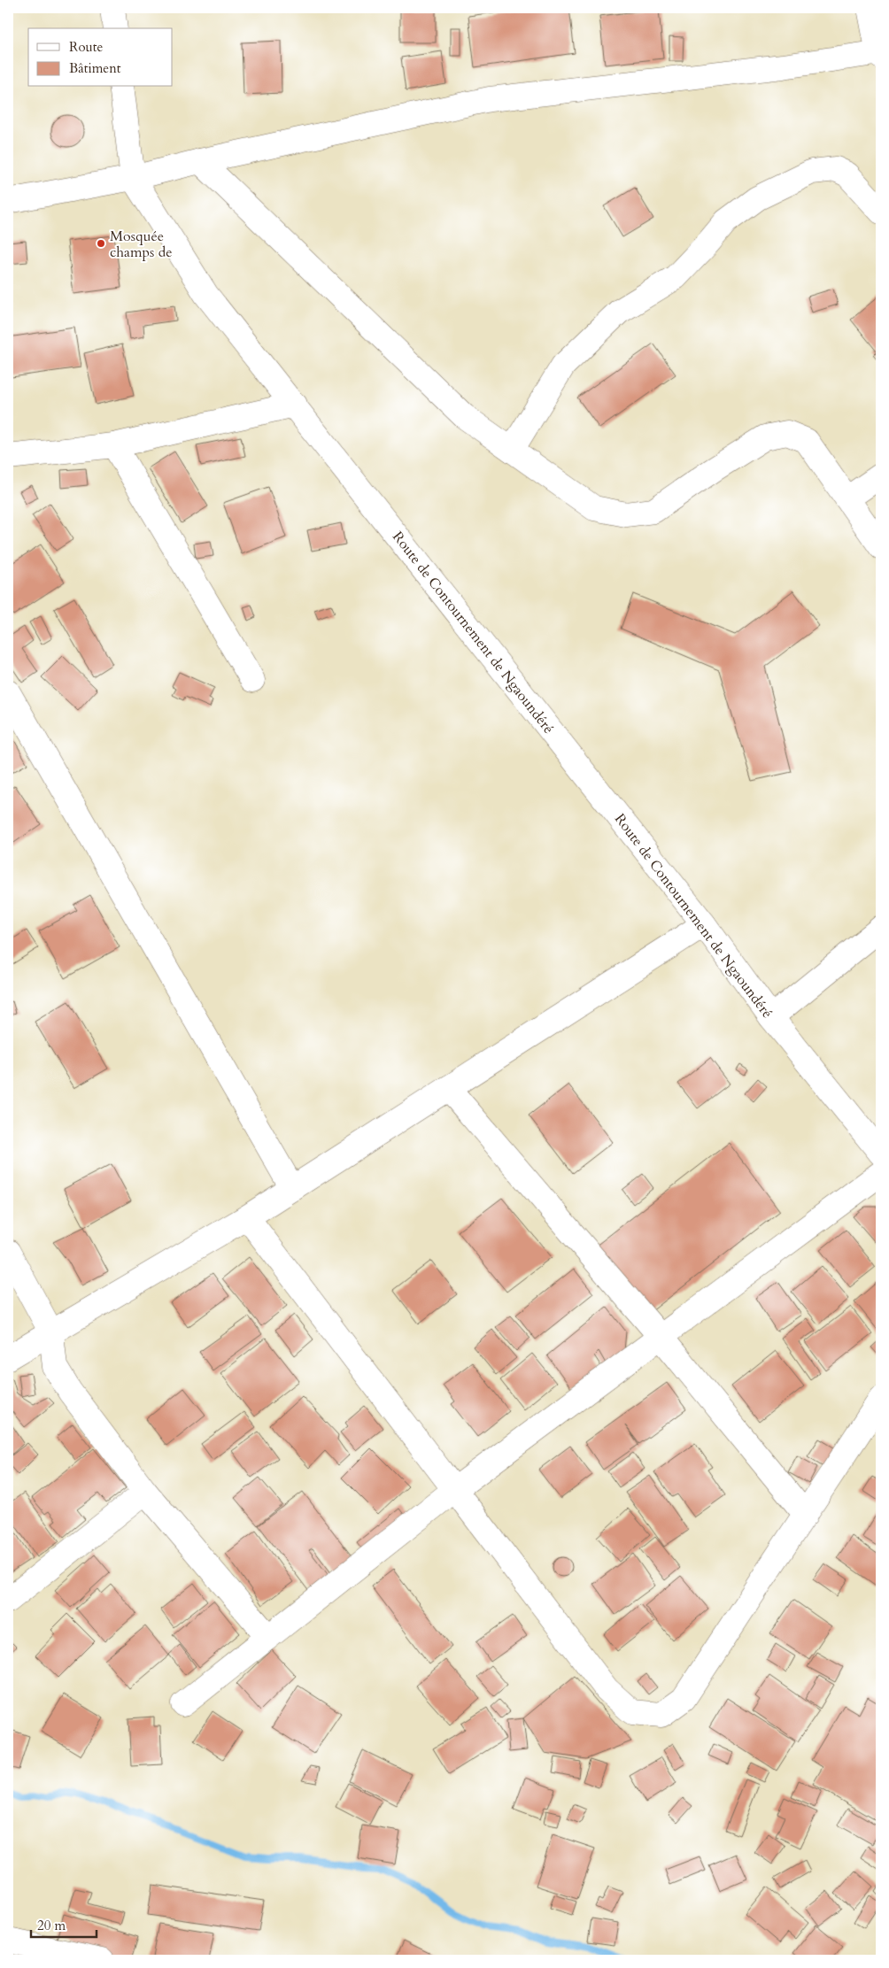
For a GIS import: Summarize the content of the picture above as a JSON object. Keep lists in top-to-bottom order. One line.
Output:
{"streets":{"street":["Route de Contournement de Ngaoundéré"]},"places":["Mosquée champs de"],"legend":["Route","Bâtiment"],"scale_bar":"20 m"}
